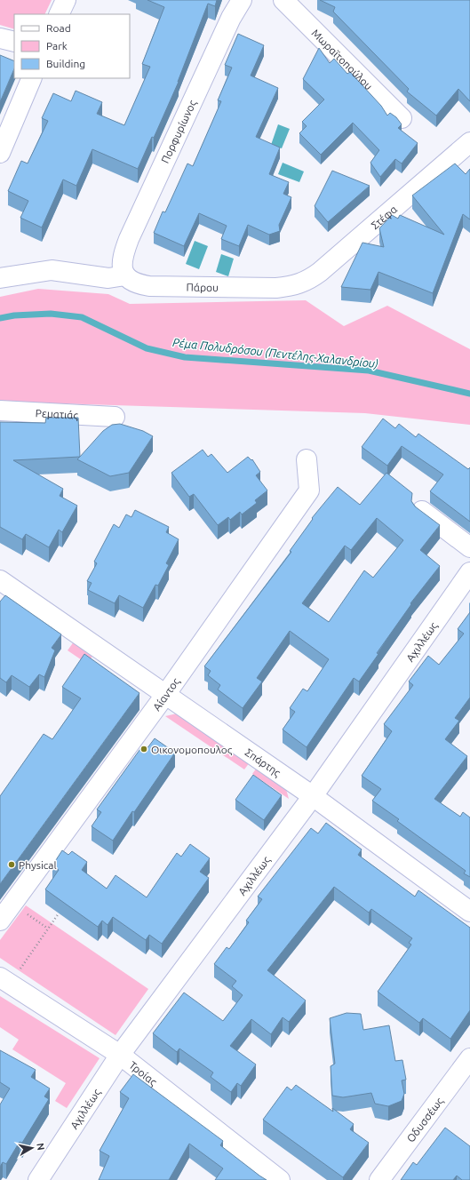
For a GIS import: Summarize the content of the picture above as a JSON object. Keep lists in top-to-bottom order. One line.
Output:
{"streets":{"street":["Μωραϊτοπούλου","Πορφυρίωνος","Στέφα","Πάρου","Ρεματιάς","Αχιλλέως","Αίαντος","Σπάρτης","Τροίας","Οδυσσέως"]},"crossings":[["Πορφυρίωνος","Πάρου"],["Στέφα","Πάρου"],["Αχιλλέως","Σπάρτης"],["Αχιλλέως","Τροίας"],["Αίαντος","Σπάρτης"]],"water":["Ρέμα Πολυδρόσου (Πεντέλης-Χαλανδρίου)"],"places":["Οικονομοπουλος","Physical"],"legend":["Road","Park","Building"],"north":"right"}
